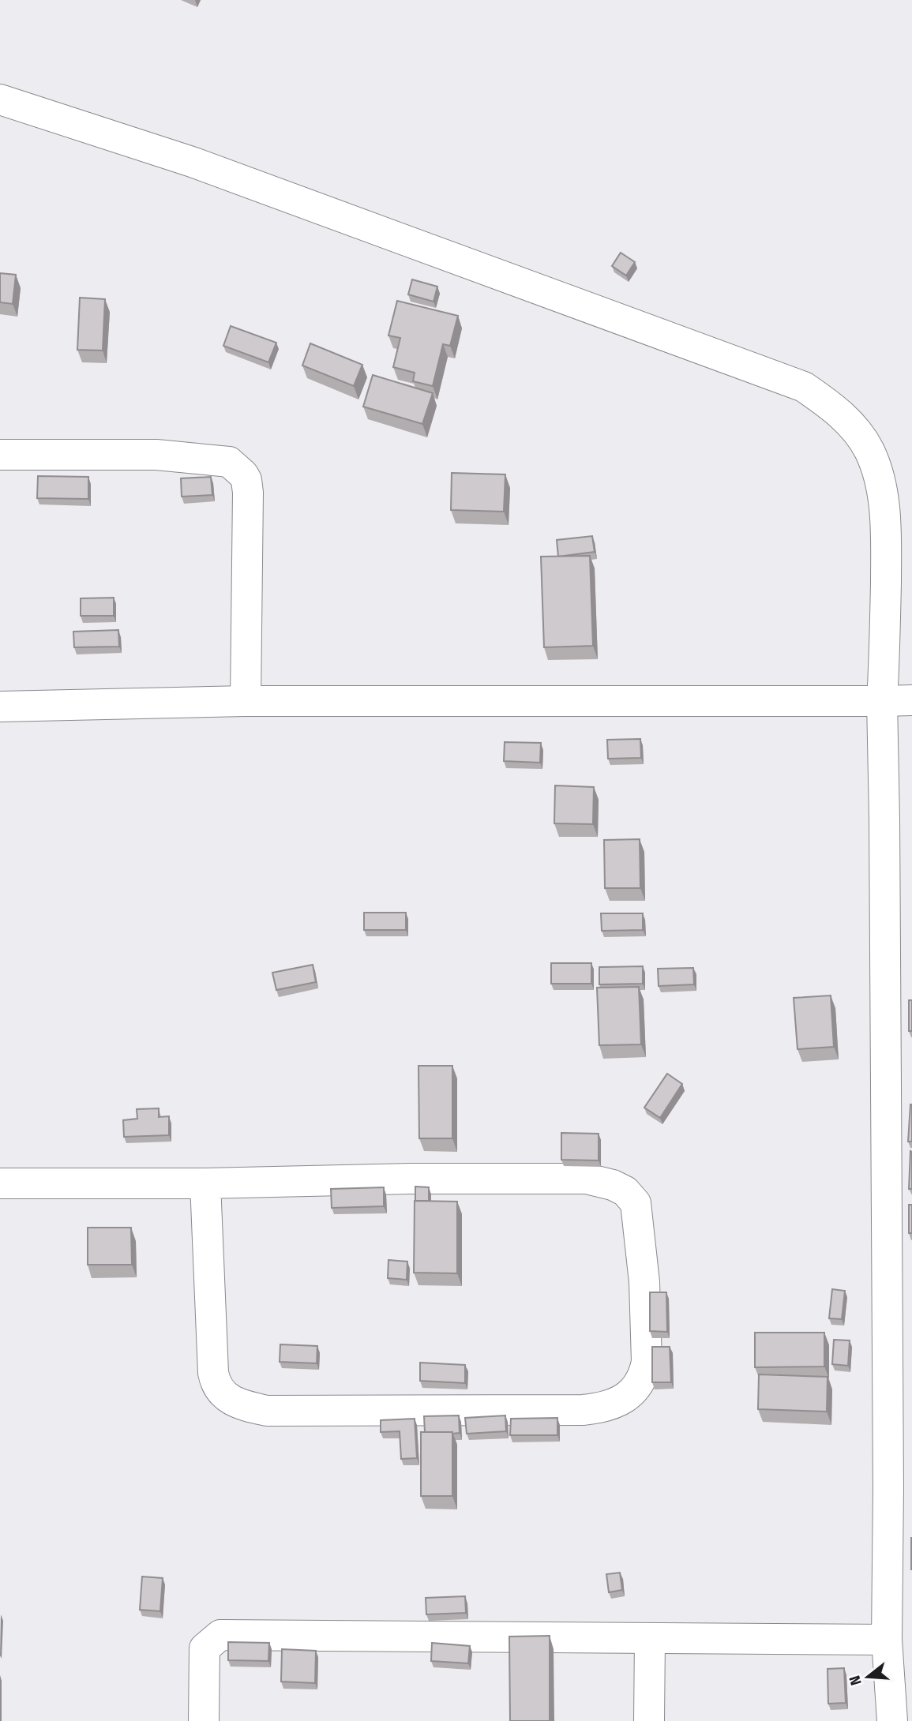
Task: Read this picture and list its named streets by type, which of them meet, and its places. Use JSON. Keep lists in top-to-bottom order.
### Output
{
  "north": "left"
}
